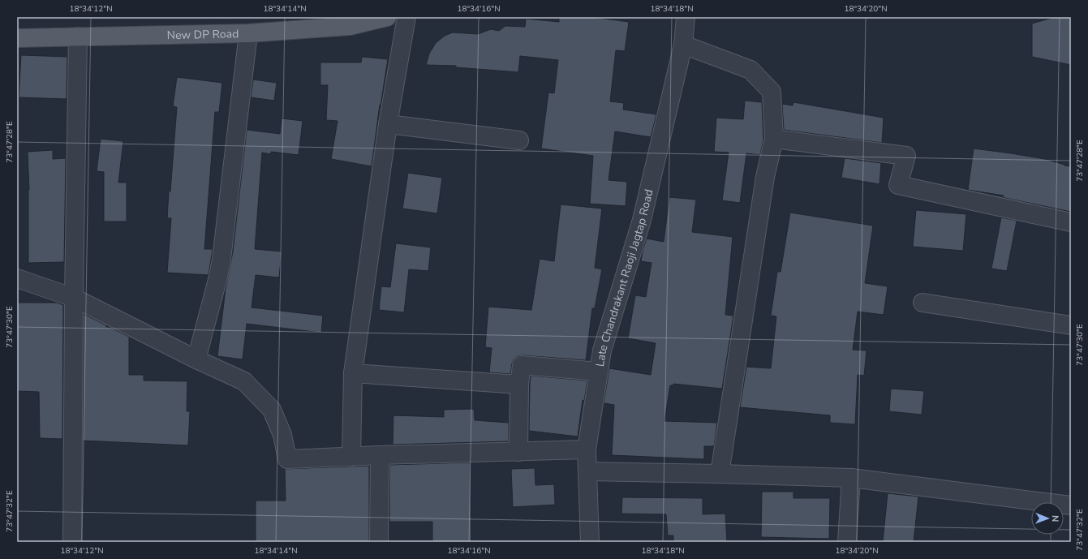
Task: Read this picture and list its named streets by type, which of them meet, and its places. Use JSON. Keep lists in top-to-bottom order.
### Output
{
  "streets": {
    "main road": ["New DP Road"],
    "street": ["Late Chandrakant Raoji Jagtap Road"]
  },
  "north": "right",
  "coordinates": [
    "18°34'12\"N",
    "18°34'14\"N",
    "18°34'16\"N",
    "18°34'18\"N",
    "18°34'20\"N",
    "73°47'28\"E",
    "73°47'30\"E",
    "73°47'32\"E"
  ]
}
